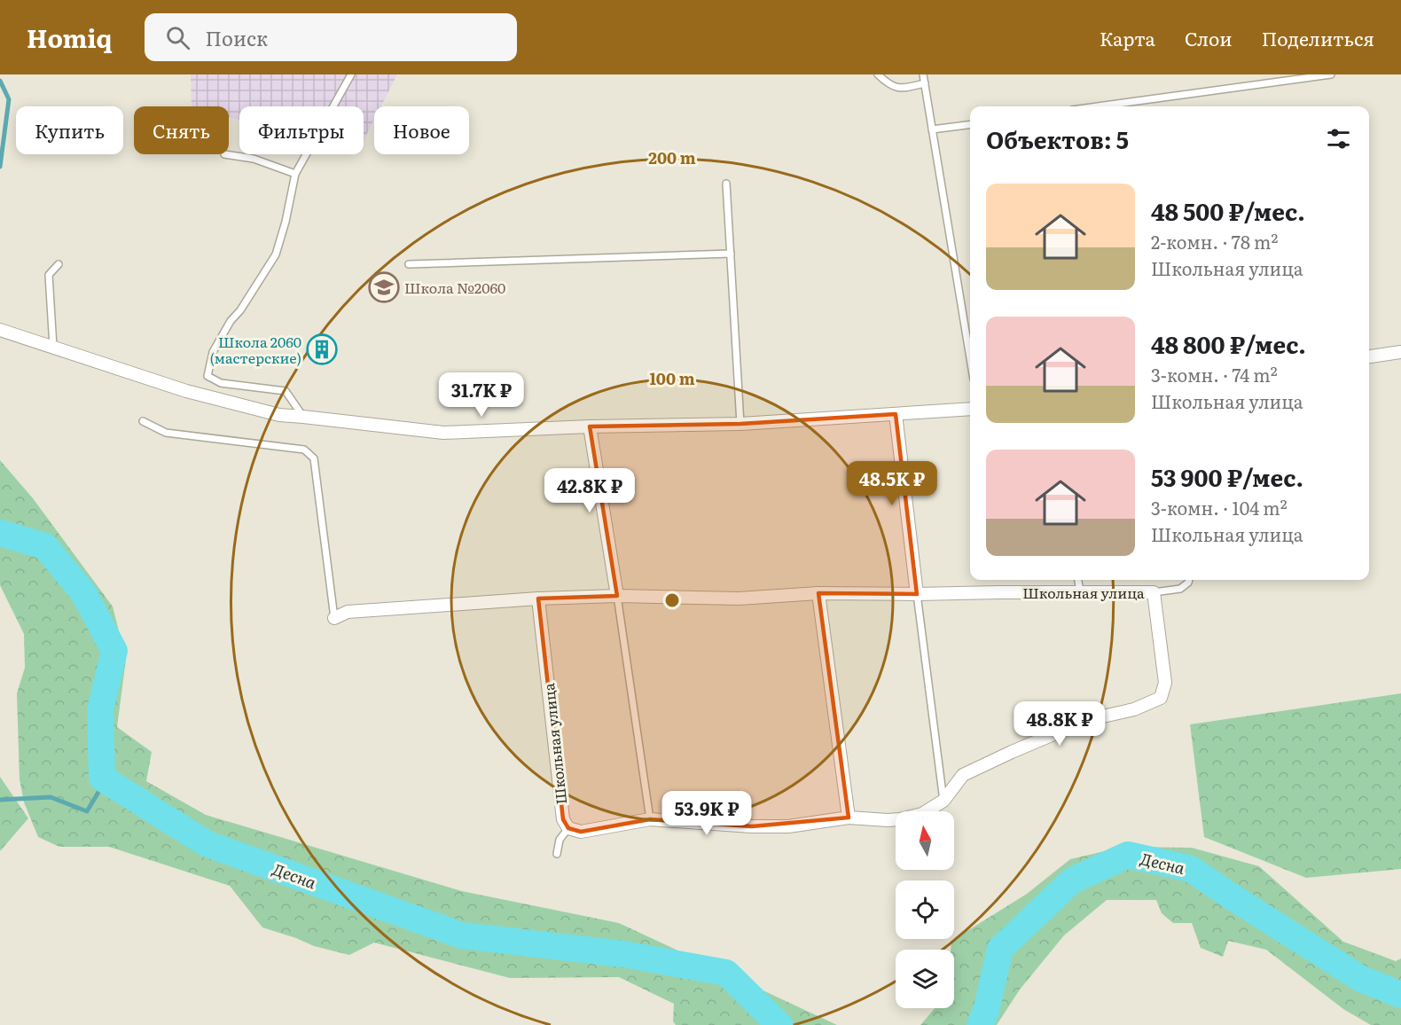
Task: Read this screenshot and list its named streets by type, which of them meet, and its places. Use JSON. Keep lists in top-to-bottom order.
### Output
{
  "streets": {
    "street": ["Школьная улица"]
  },
  "water": ["Десна"],
  "places": {
    "school or university": ["Школа №2060"],
    "building": ["Школа 2060 (мастерские)"]
  },
  "north": "top",
  "page": {
    "header": "Homiq",
    "search": "Поиск",
    "nav": ["Карта", "Слои", "Поделиться"],
    "chip": [
      "Купить",
      "Снять",
      "Фильтры",
      "Новое"
    ],
    "heading": "Объектов: 5",
    "list": [
      {
        "name": "48 500 ₽/мес.",
        "note": "2-комн. · 78 m² · Школьная улица"
      },
      {
        "name": "48 800 ₽/мес.",
        "note": "3-комн. · 74 m² · Школьная улица"
      },
      {
        "name": "53 900 ₽/мес.",
        "note": "3-комн. · 104 m² · Школьная улица"
      }
    ],
    "price": [
      "31.7K ₽",
      "48.5K ₽",
      "42.8K ₽",
      "48.8K ₽",
      "53.9K ₽"
    ]
  },
  "rings": ["200 m", "100 m"]
}
